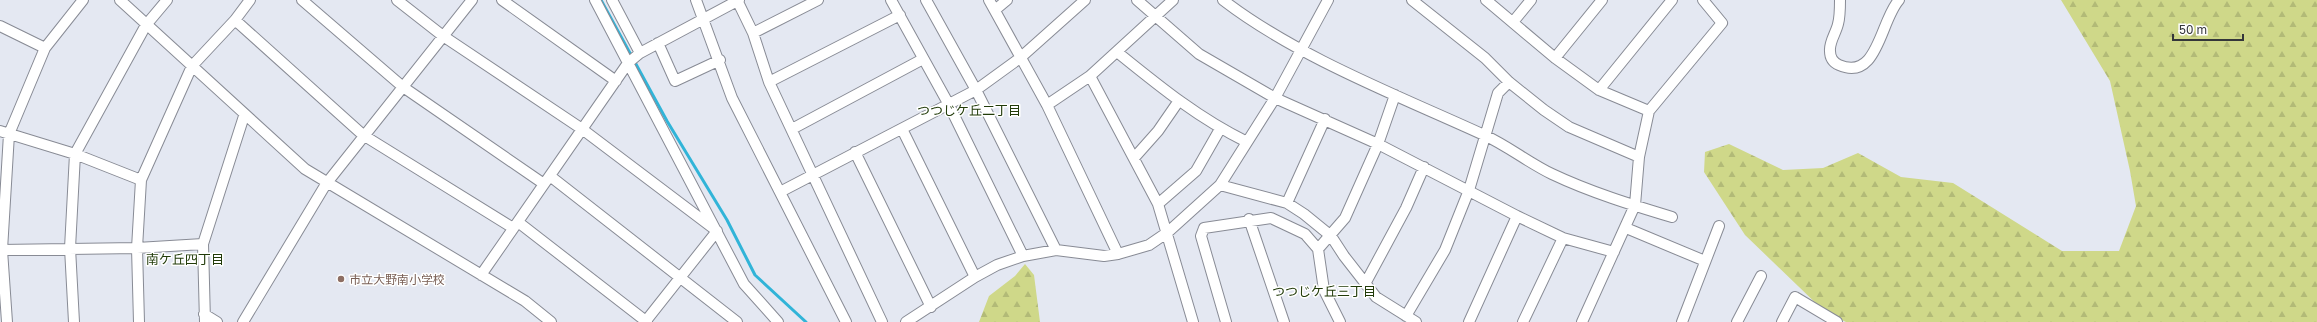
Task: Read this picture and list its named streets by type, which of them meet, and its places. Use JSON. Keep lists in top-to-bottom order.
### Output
{
  "districts": ["つつじケ丘二丁目", "南ケ丘四丁目", "つつじケ丘三丁目"],
  "places": ["市立大野南小学校"],
  "scale_bar": "50 m"
}
